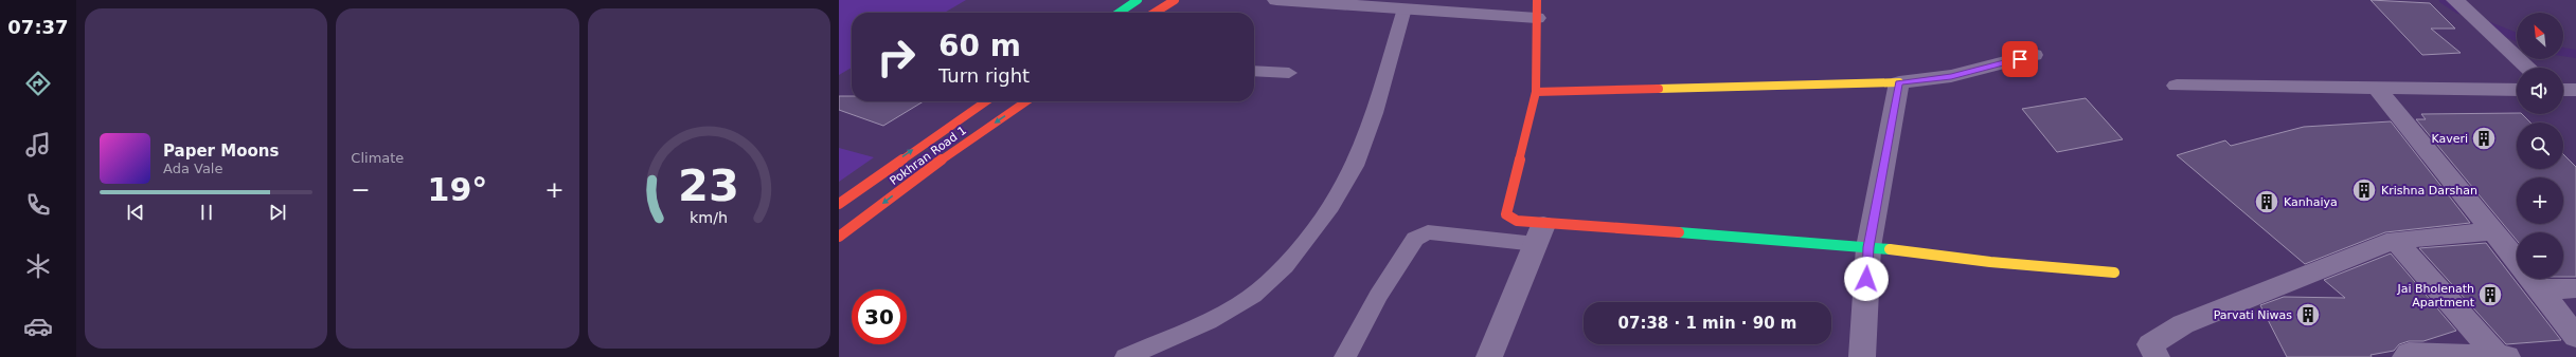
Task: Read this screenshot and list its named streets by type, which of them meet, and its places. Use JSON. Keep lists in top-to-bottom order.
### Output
{
  "streets": {
    "street": ["Pokhran Road 1"]
  },
  "places": {
    "building": [
      "Kaveri",
      "Krishna Darshan",
      "Kanhaiya",
      "Jai Bholenath Apartment",
      "Parvati Niwas"
    ]
  },
  "north": "top left",
  "page": {
    "tabs": "07:37",
    "tile": "Climate",
    "map_buttons": ["+", "−"],
    "turn": ["60 m", "Turn right"],
    "song": ["Paper Moons", "Ada Vale"],
    "heat": ["−", "19°", "+"],
    "limit": "30",
    "trip": "07:38 · 1 min · 90 m",
    "gauge": ["23", "km/h"]
  }
}
